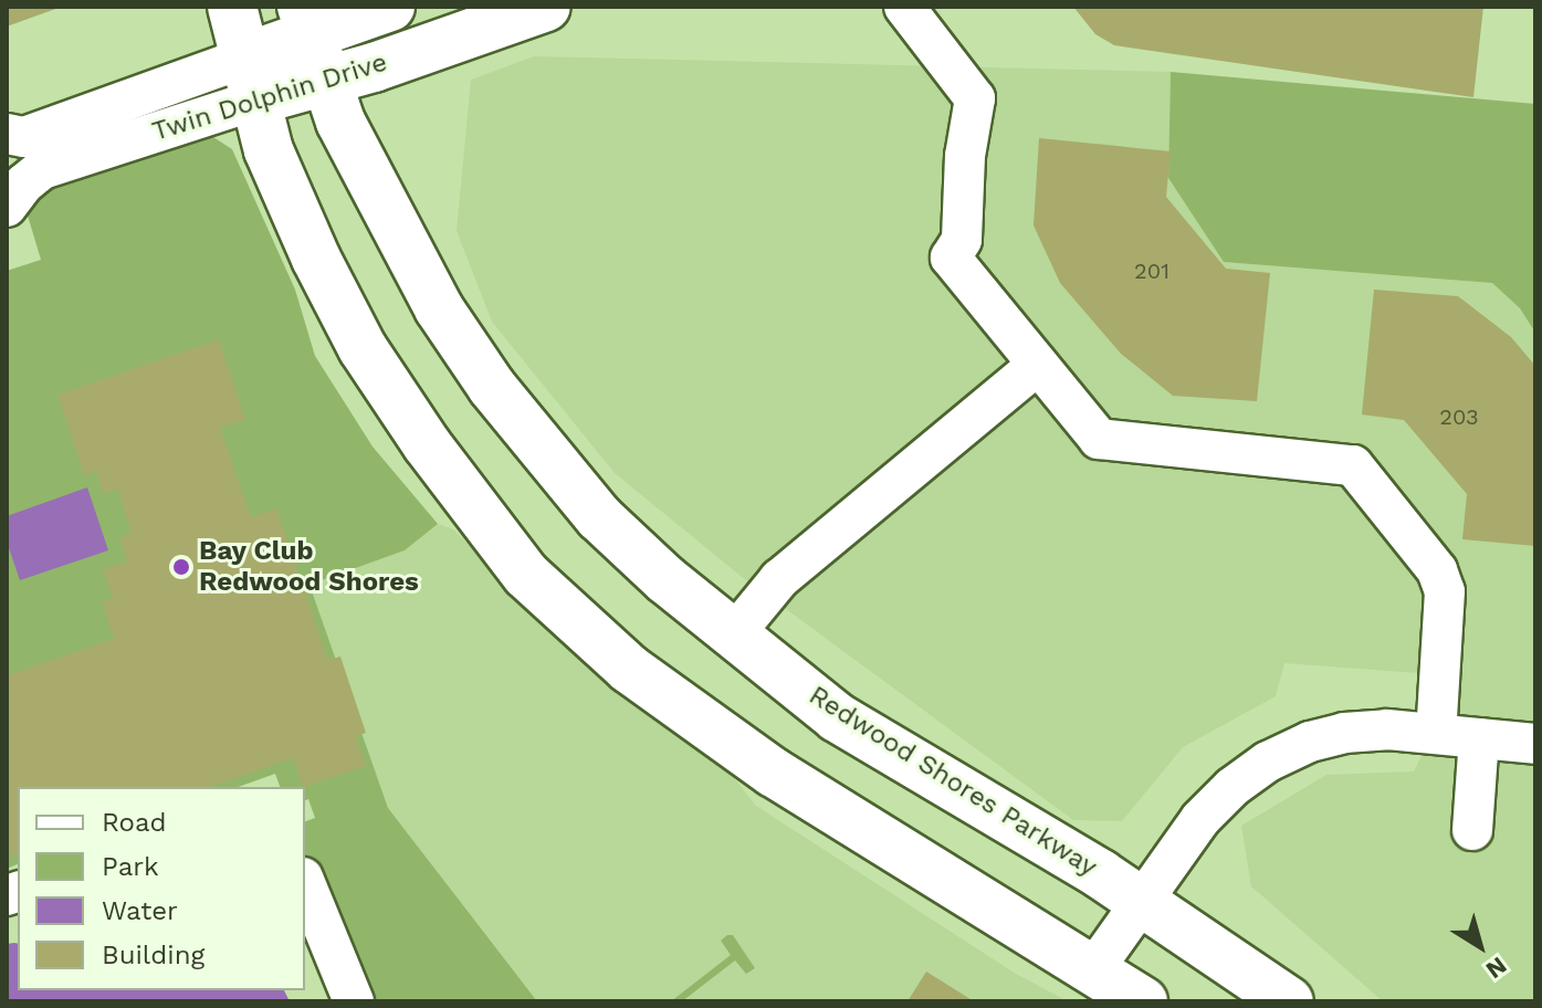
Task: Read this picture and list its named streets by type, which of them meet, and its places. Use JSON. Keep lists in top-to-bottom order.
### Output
{
  "streets": {
    "main road": ["Twin Dolphin Drive", "Redwood Shores Parkway"]
  },
  "crossings": [
    ["Twin Dolphin Drive", "Redwood Shores Parkway"]
  ],
  "places": ["Bay Club Redwood Shores"],
  "house_numbers": ["201", "203"],
  "legend": [
    "Road",
    "Park",
    "Water",
    "Building"
  ],
  "north": "bottom right"
}
